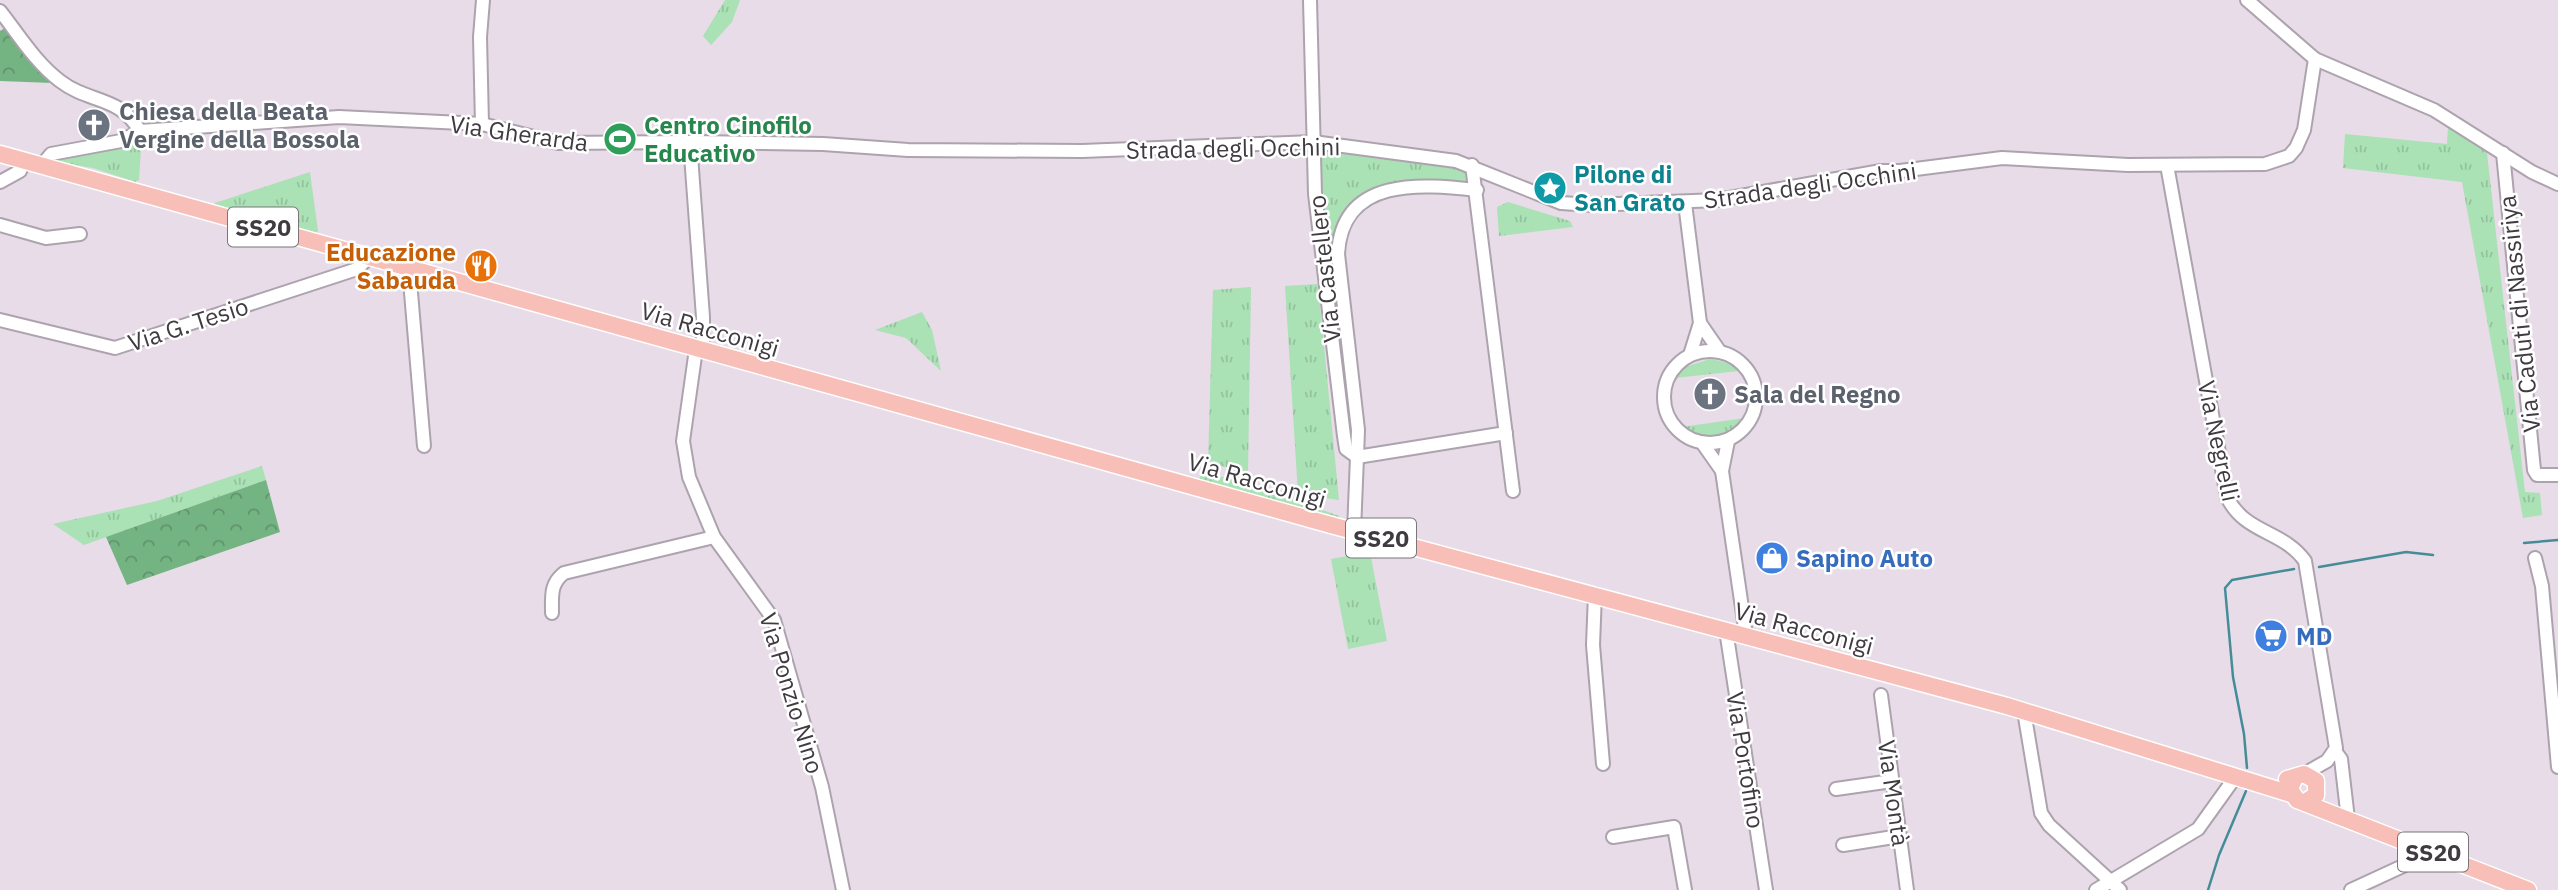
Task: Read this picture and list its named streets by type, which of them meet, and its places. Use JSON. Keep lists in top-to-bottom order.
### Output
{
  "streets": {
    "main road": ["SS20", "Via Racconigi"],
    "street": [
      "Via Gherarda",
      "Strada degli Occhini",
      "Via Castellero",
      "Via Caduti di Nassiriya",
      "Via G. Tesio",
      "Via Negrelli",
      "Via Ponzio Nino",
      "Via Portofino",
      "Via Montà"
    ]
  },
  "crossings": [
    ["Via Gherarda", "Strada degli Occhini"],
    ["Via Gherarda", "Via Racconigi"],
    ["Strada degli Occhini", "Via Castellero"],
    ["Strada degli Occhini", "Via Negrelli"],
    ["SS20", "Via Racconigi"],
    ["SS20", "Via Negrelli"],
    ["Via Castellero", "Via Racconigi"],
    ["Via G. Tesio", "Via Racconigi"],
    ["Via Racconigi", "Via Negrelli"],
    ["Via Racconigi", "Via Ponzio Nino"],
    ["Via Racconigi", "Via Portofino"]
  ],
  "places": {
    "church": ["Chiesa della Beata Vergine della Bossola", "Sala del Regno"],
    "sports": ["Centro Cinofilo Educativo"],
    "place": ["Pilone di San Grato"],
    "restaurant": ["Educazione Sabauda"],
    "shop": ["Sapino Auto"],
    "supermarket": ["MD"]
  }
}
